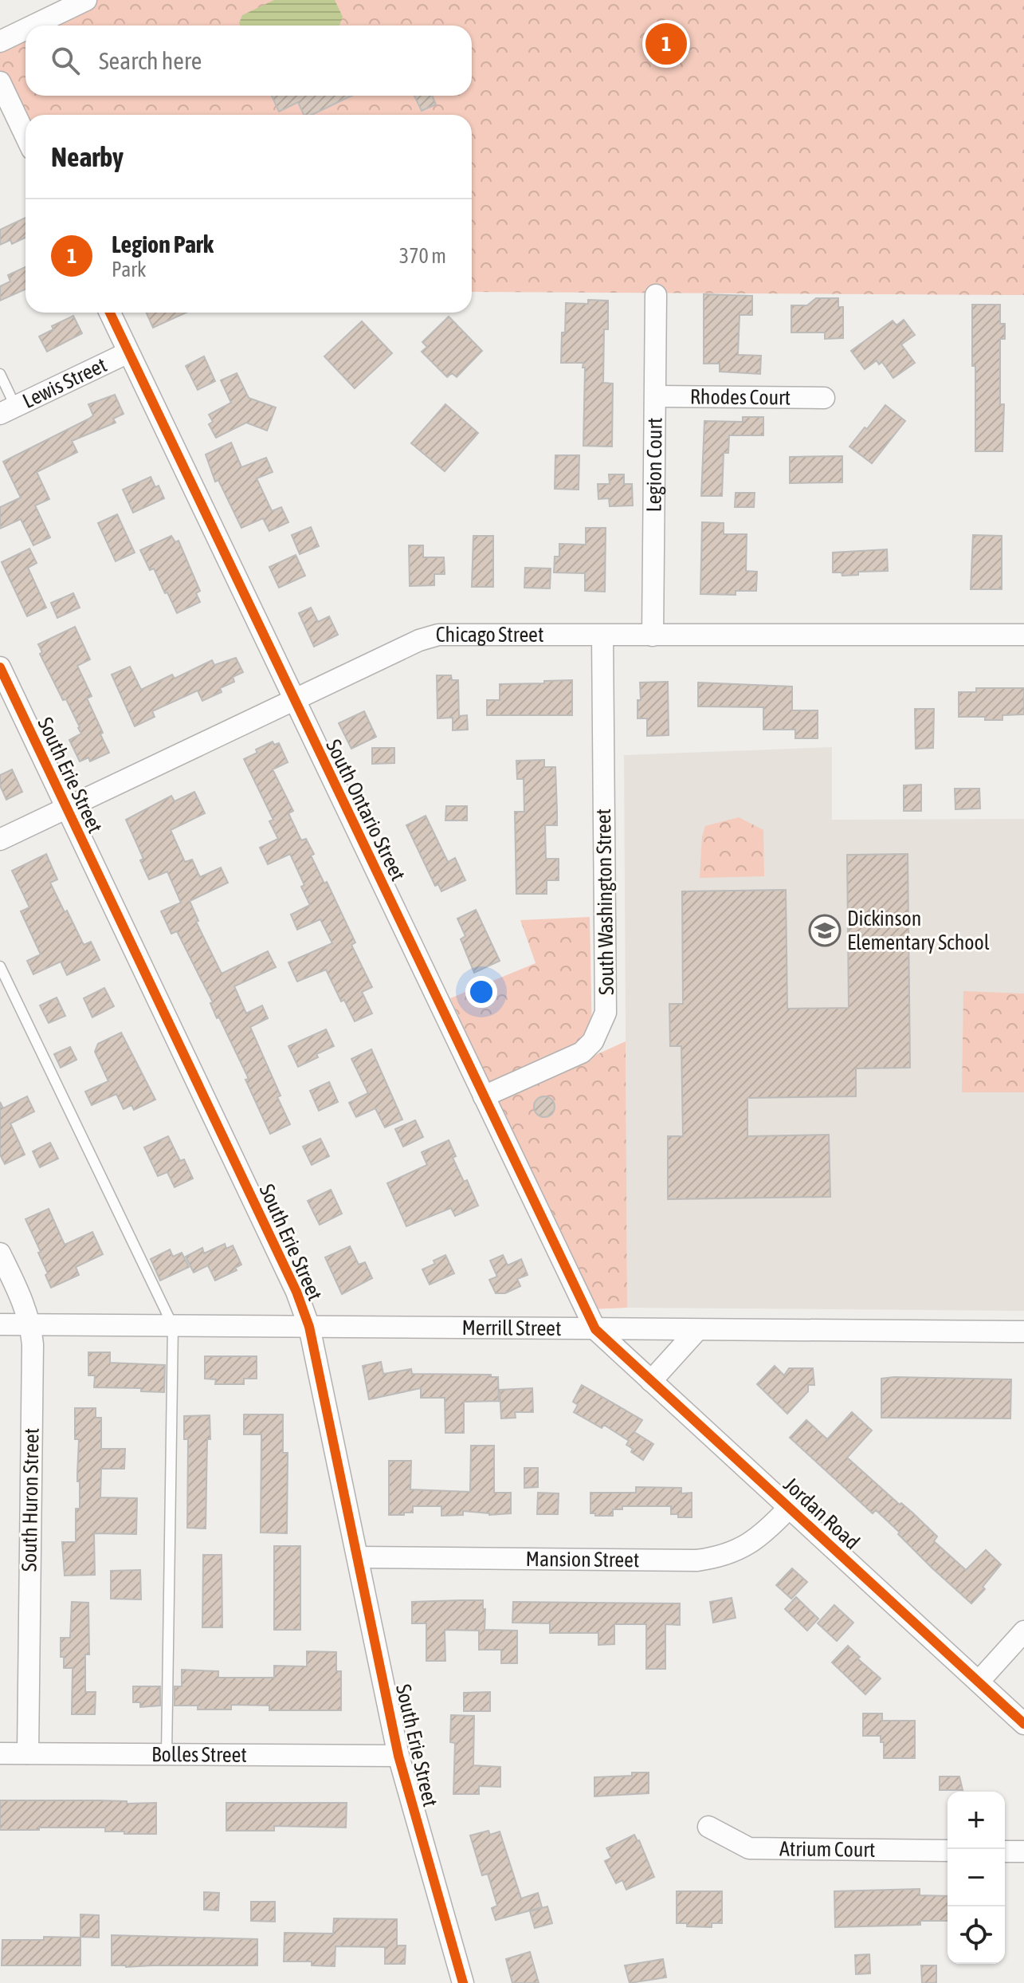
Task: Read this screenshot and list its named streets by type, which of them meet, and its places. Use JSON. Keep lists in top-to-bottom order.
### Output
{
  "streets": {
    "street": [
      "Lewis Street",
      "Rhodes Court",
      "Legion Court",
      "Chicago Street",
      "South Erie Street",
      "South Ontario Street",
      "South Washington Street",
      "Merrill Street",
      "South Huron Street",
      "Jordan Road",
      "Mansion Street",
      "Bolles Street",
      "Atrium Court"
    ]
  },
  "crossings": [
    ["Lewis Street", "South Ontario Street"],
    ["Rhodes Court", "Legion Court"],
    ["Legion Court", "Chicago Street"],
    ["Chicago Street", "South Erie Street"],
    ["Chicago Street", "South Ontario Street"],
    ["Chicago Street", "South Washington Street"],
    ["South Erie Street", "Merrill Street"],
    ["South Erie Street", "Mansion Street"],
    ["South Erie Street", "Bolles Street"],
    ["South Ontario Street", "South Washington Street"],
    ["South Ontario Street", "Merrill Street"],
    ["South Ontario Street", "Jordan Road"],
    ["Merrill Street", "South Huron Street"],
    ["Merrill Street", "Jordan Road"],
    ["South Huron Street", "Bolles Street"],
    ["Jordan Road", "Mansion Street"]
  ],
  "places": {
    "school or university": ["Dickinson Elementary School"]
  },
  "page": {
    "pins": "1",
    "search": "Search here",
    "heading": "Nearby",
    "list": [
      {
        "mark": "1",
        "name": "Legion Park",
        "note": "Park",
        "value": "370 m"
      }
    ],
    "map_buttons": ["+", "−"]
  }
}
